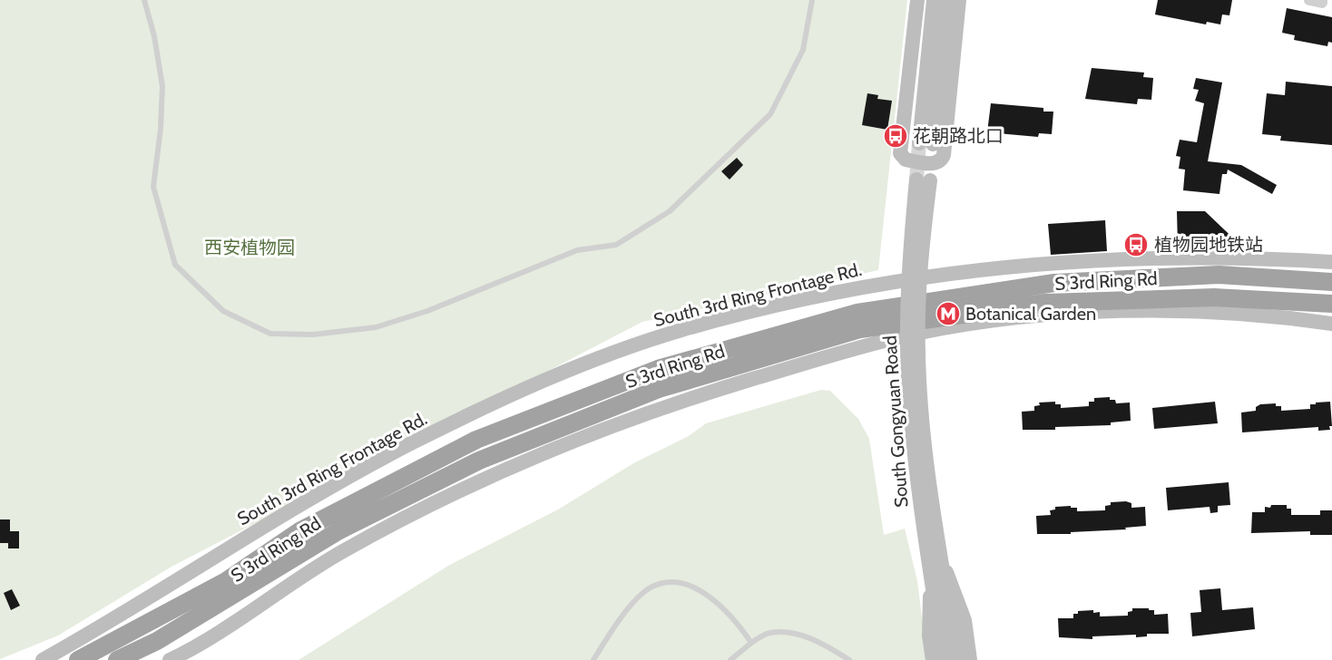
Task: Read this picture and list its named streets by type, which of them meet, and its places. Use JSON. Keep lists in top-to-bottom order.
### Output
{
  "streets": {
    "highway": ["S 3rd Ring Rd"],
    "main road": ["South 3rd Ring Frontage Rd.", "South Gongyuan Road"]
  },
  "parks": ["西安植物园"],
  "places": {
    "bus stop": ["花朝路北口", "植物园地铁站"],
    "metro station": ["Botanical Garden"]
  }
}
